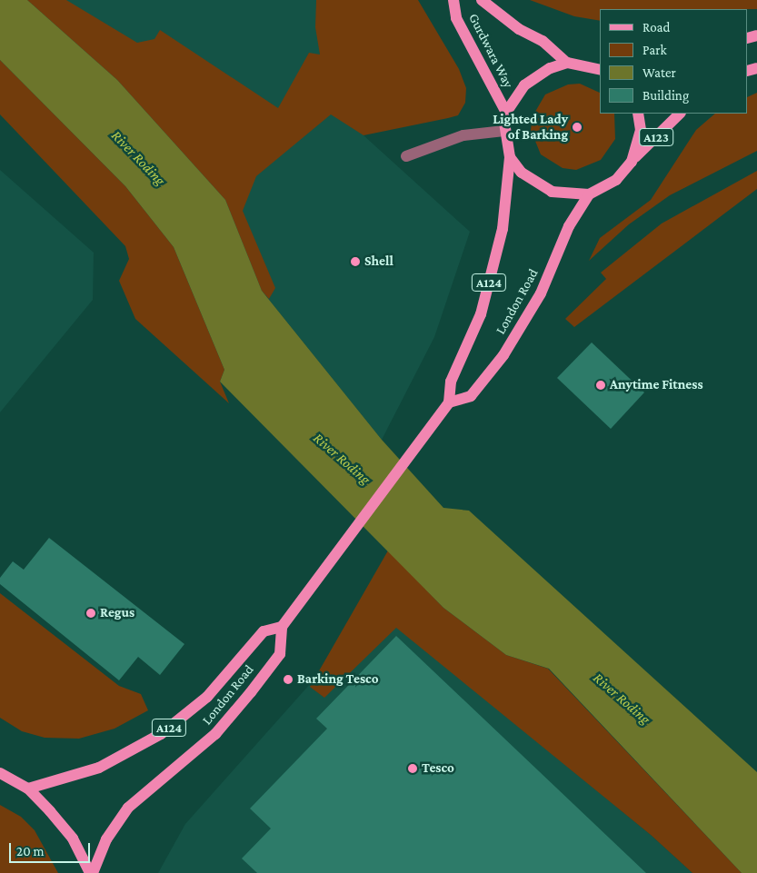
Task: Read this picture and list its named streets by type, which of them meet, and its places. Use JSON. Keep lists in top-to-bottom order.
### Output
{
  "streets": {
    "main road": [
      "Gurdwara Way",
      "A123",
      "A124",
      "London Road"
    ]
  },
  "crossings": [
    ["A124", "London Road"]
  ],
  "water": ["River Roding"],
  "places": [
    "Lighted Lady of Barking",
    "Shell",
    "Anytime Fitness",
    "Regus",
    "Barking Tesco",
    "Tesco"
  ],
  "legend": [
    "Road",
    "Park",
    "Water",
    "Building"
  ],
  "scale_bar": "20 m"
}
